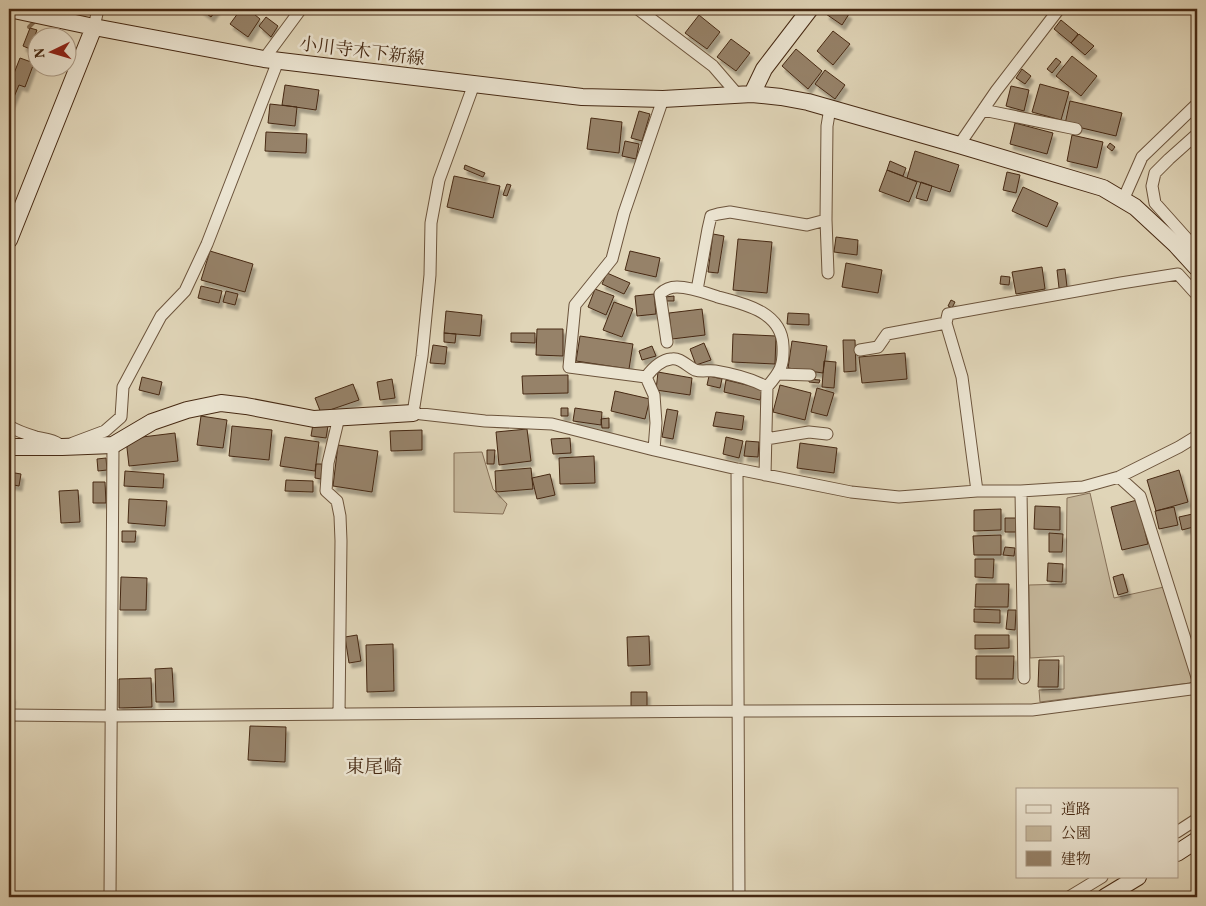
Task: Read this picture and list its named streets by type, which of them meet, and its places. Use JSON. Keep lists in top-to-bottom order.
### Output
{
  "streets": {
    "street": ["小川寺木下新線"]
  },
  "districts": ["東尾崎"],
  "legend": ["道路", "公園", "建物"],
  "north": "left"
}
